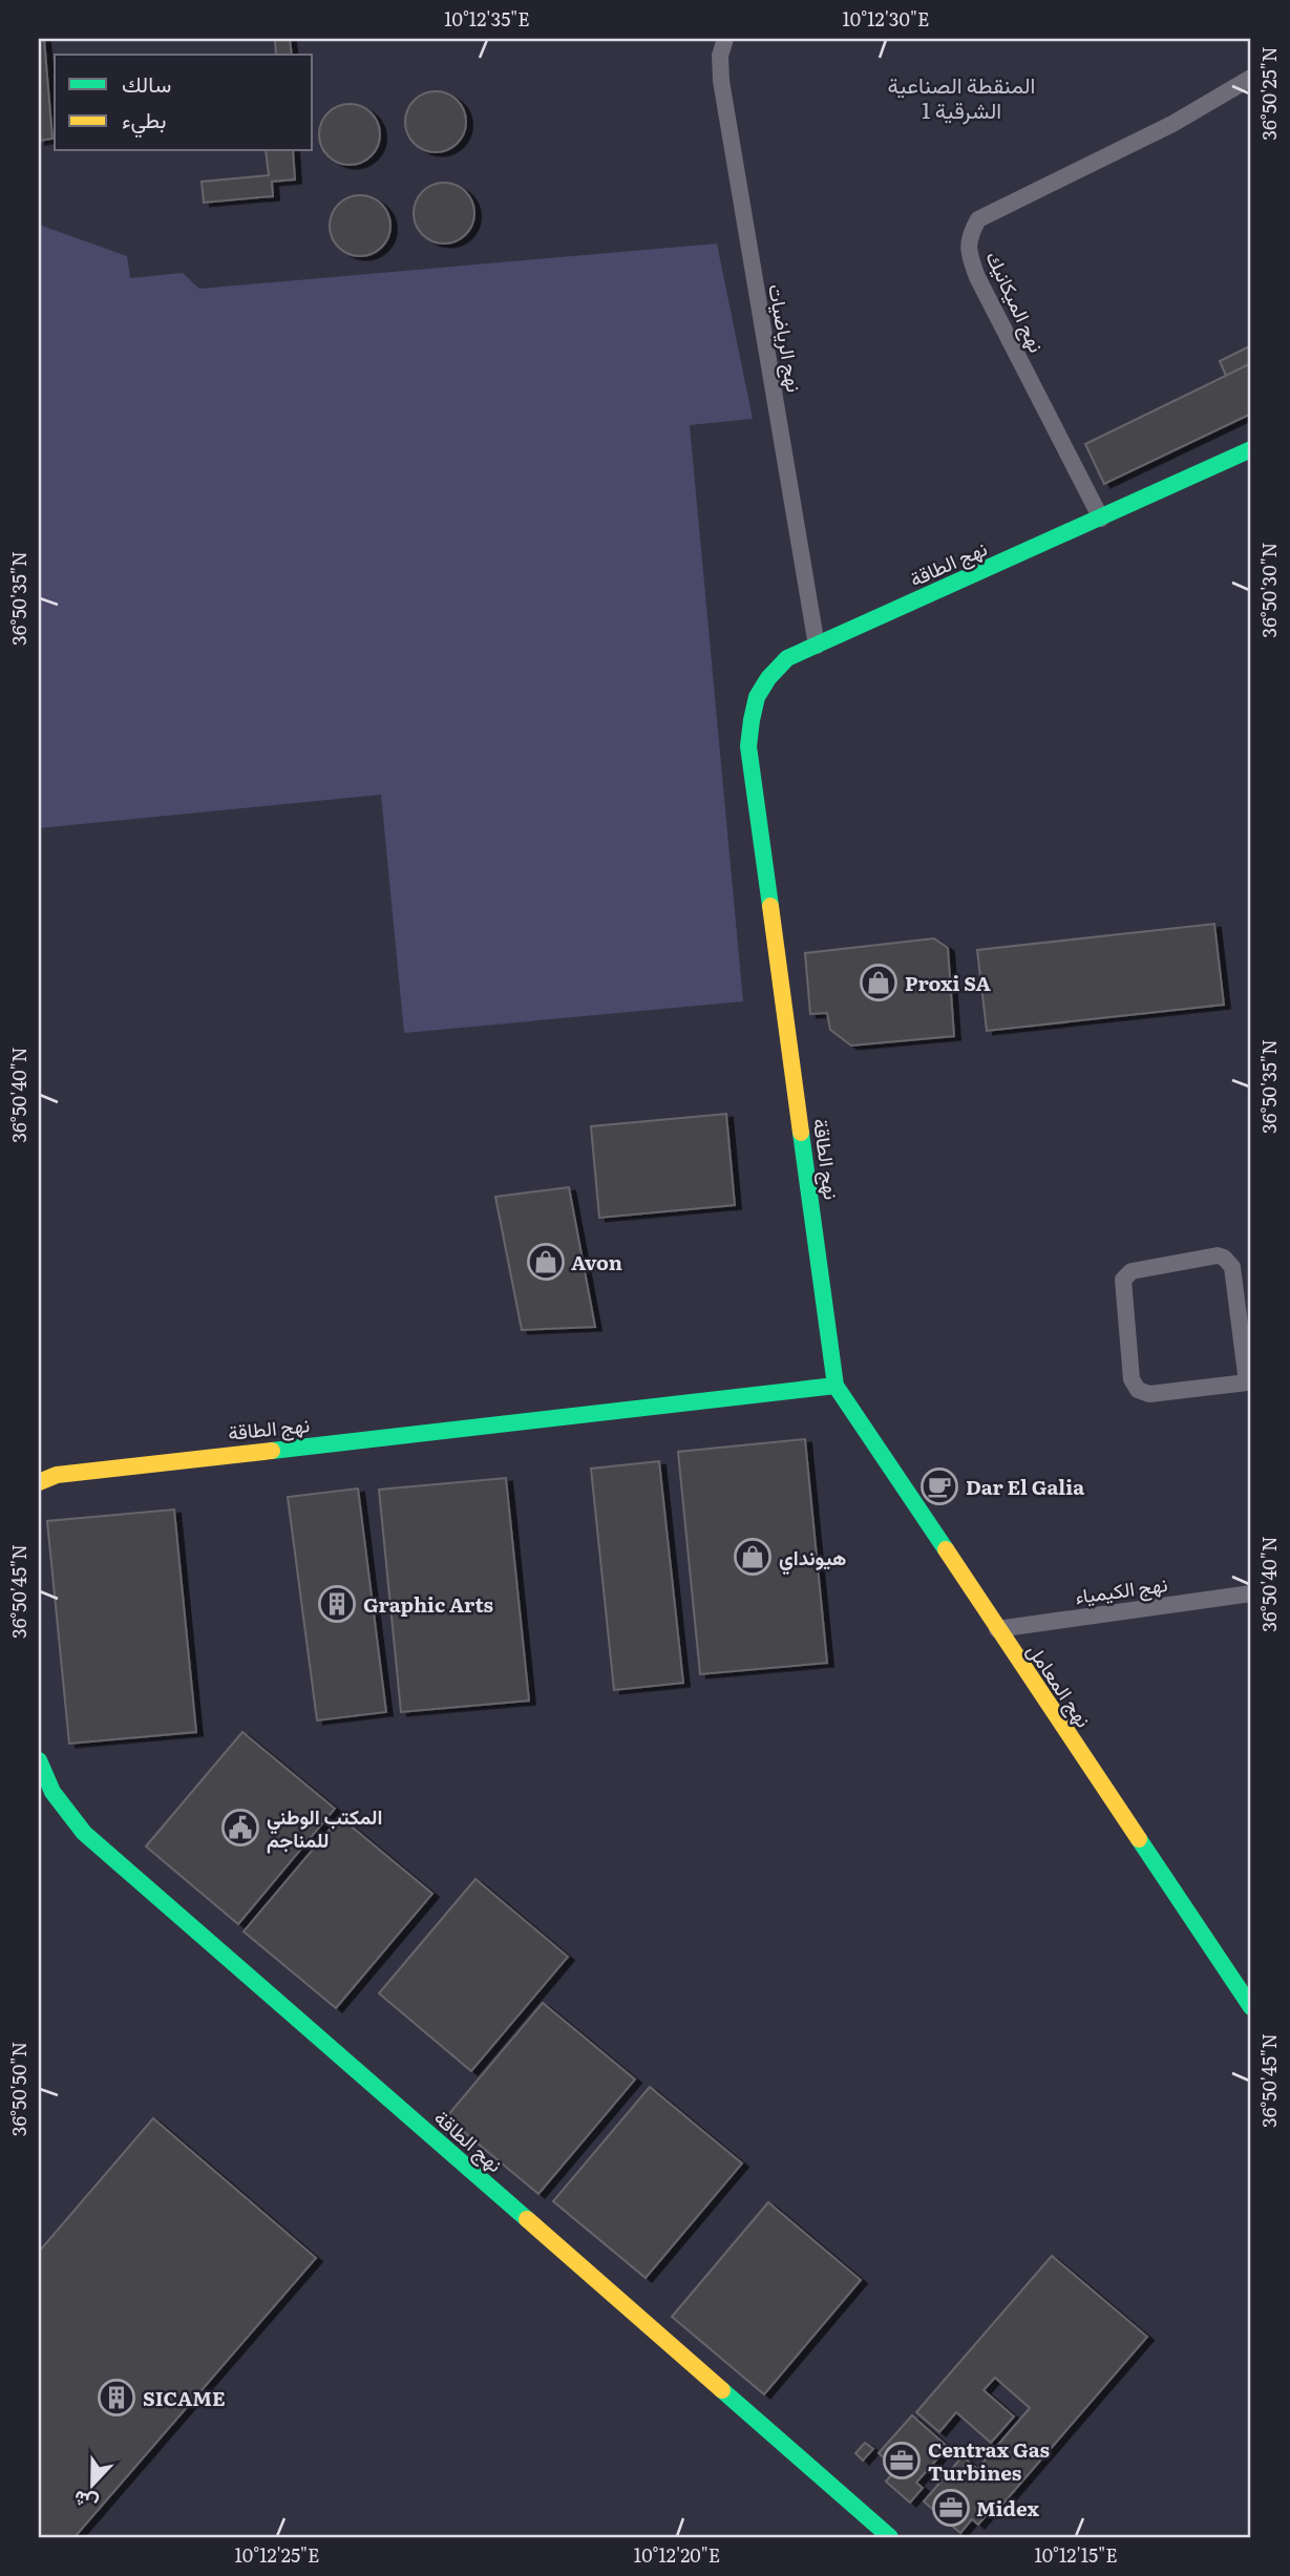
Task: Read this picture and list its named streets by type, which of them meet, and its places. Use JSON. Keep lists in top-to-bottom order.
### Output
{
  "streets": {
    "street": [
      "نهج الميكانيك",
      "نهج الرياضيات",
      "نهج الطاقة",
      "نهج الكيمياء",
      "نهج المعامل"
    ]
  },
  "crossings": [
    ["نهج الميكانيك", "نهج الطاقة"],
    ["نهج الرياضيات", "نهج الطاقة"],
    ["نهج الطاقة", "نهج المعامل"],
    ["نهج الكيمياء", "نهج المعامل"]
  ],
  "districts": ["المنقطة الصناعية الشرقية 1"],
  "places": {
    "shop": ["Proxi SA", "Avon", "هيونداي"],
    "cafe": ["Dar El Galia"],
    "building": ["Graphic Arts", "SICAME"],
    "public building": ["المكتب الوطني للمناجم"],
    "office": ["Centrax Gas Turbines", "Midex"]
  },
  "legend": ["سالك", "بطيء"],
  "north": "bottom",
  "coordinates": [
    "10°12'35\"E",
    "10°12'30\"E",
    "36°50'25\"N",
    "36°50'30\"N",
    "36°50'35\"N",
    "36°50'40\"N",
    "36°50'45\"N",
    "36°50'50\"N",
    "10°12'25\"E",
    "10°12'20\"E",
    "10°12'15\"E"
  ]
}
